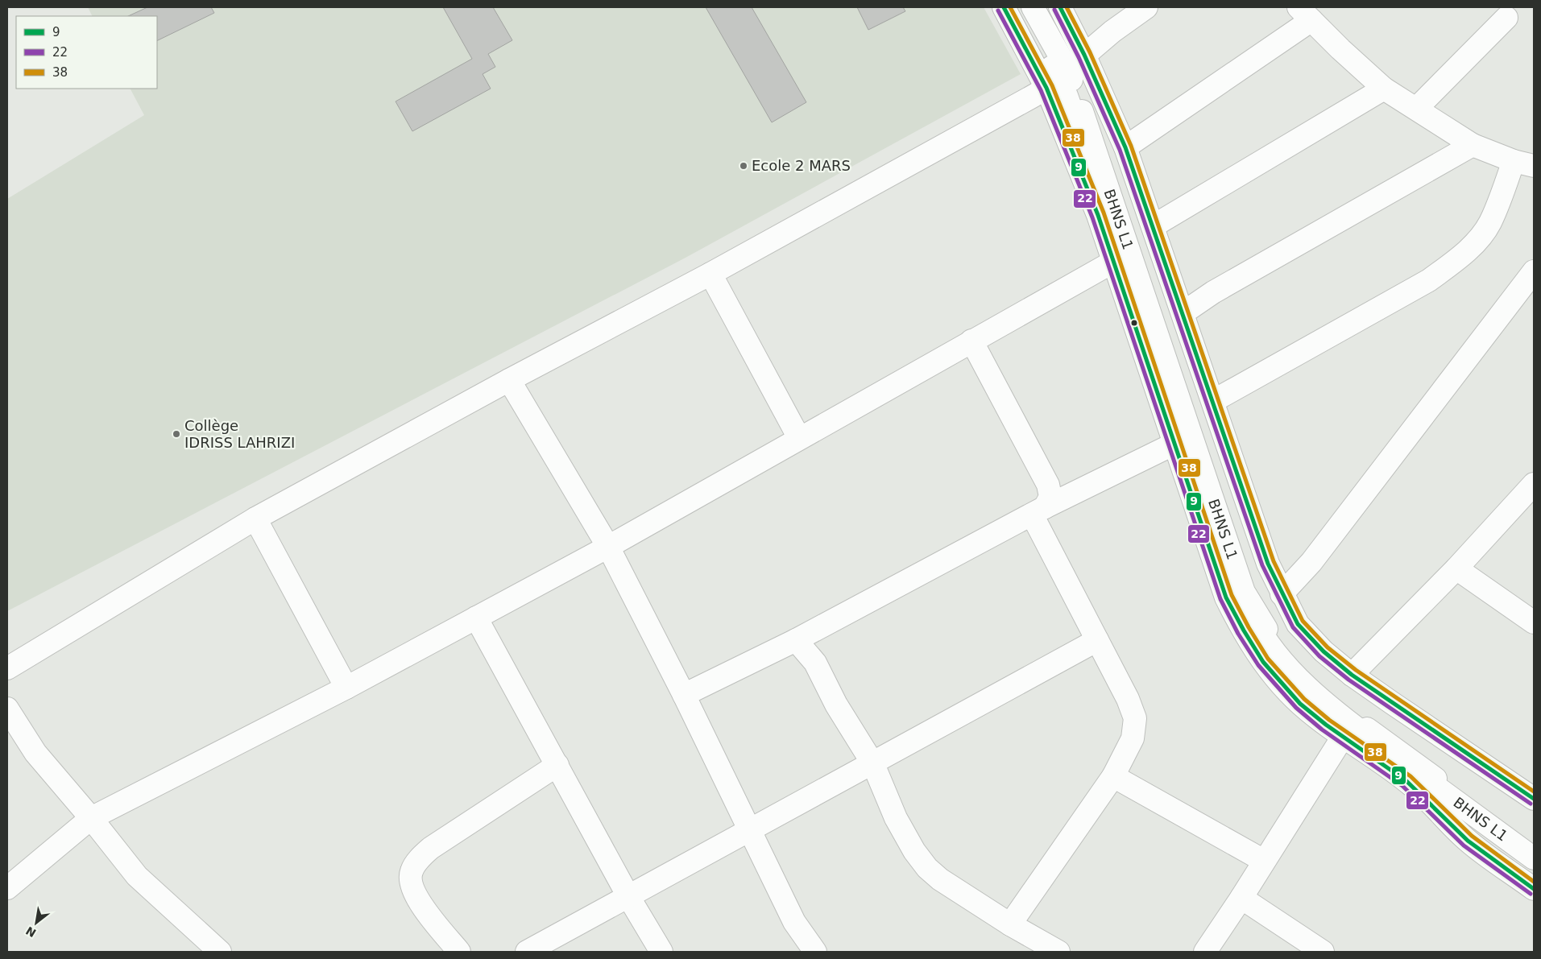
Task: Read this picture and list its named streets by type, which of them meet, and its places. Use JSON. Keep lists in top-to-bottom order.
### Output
{
  "streets": {
    "street": ["BHNS L1"]
  },
  "places": ["Ecole 2 MARS", "Collège IDRISS LAHRIZI"],
  "lines": ["transit line 9", "transit line 38", "transit line 22"],
  "legend": ["9", "22", "38"],
  "north": "bottom left"
}
